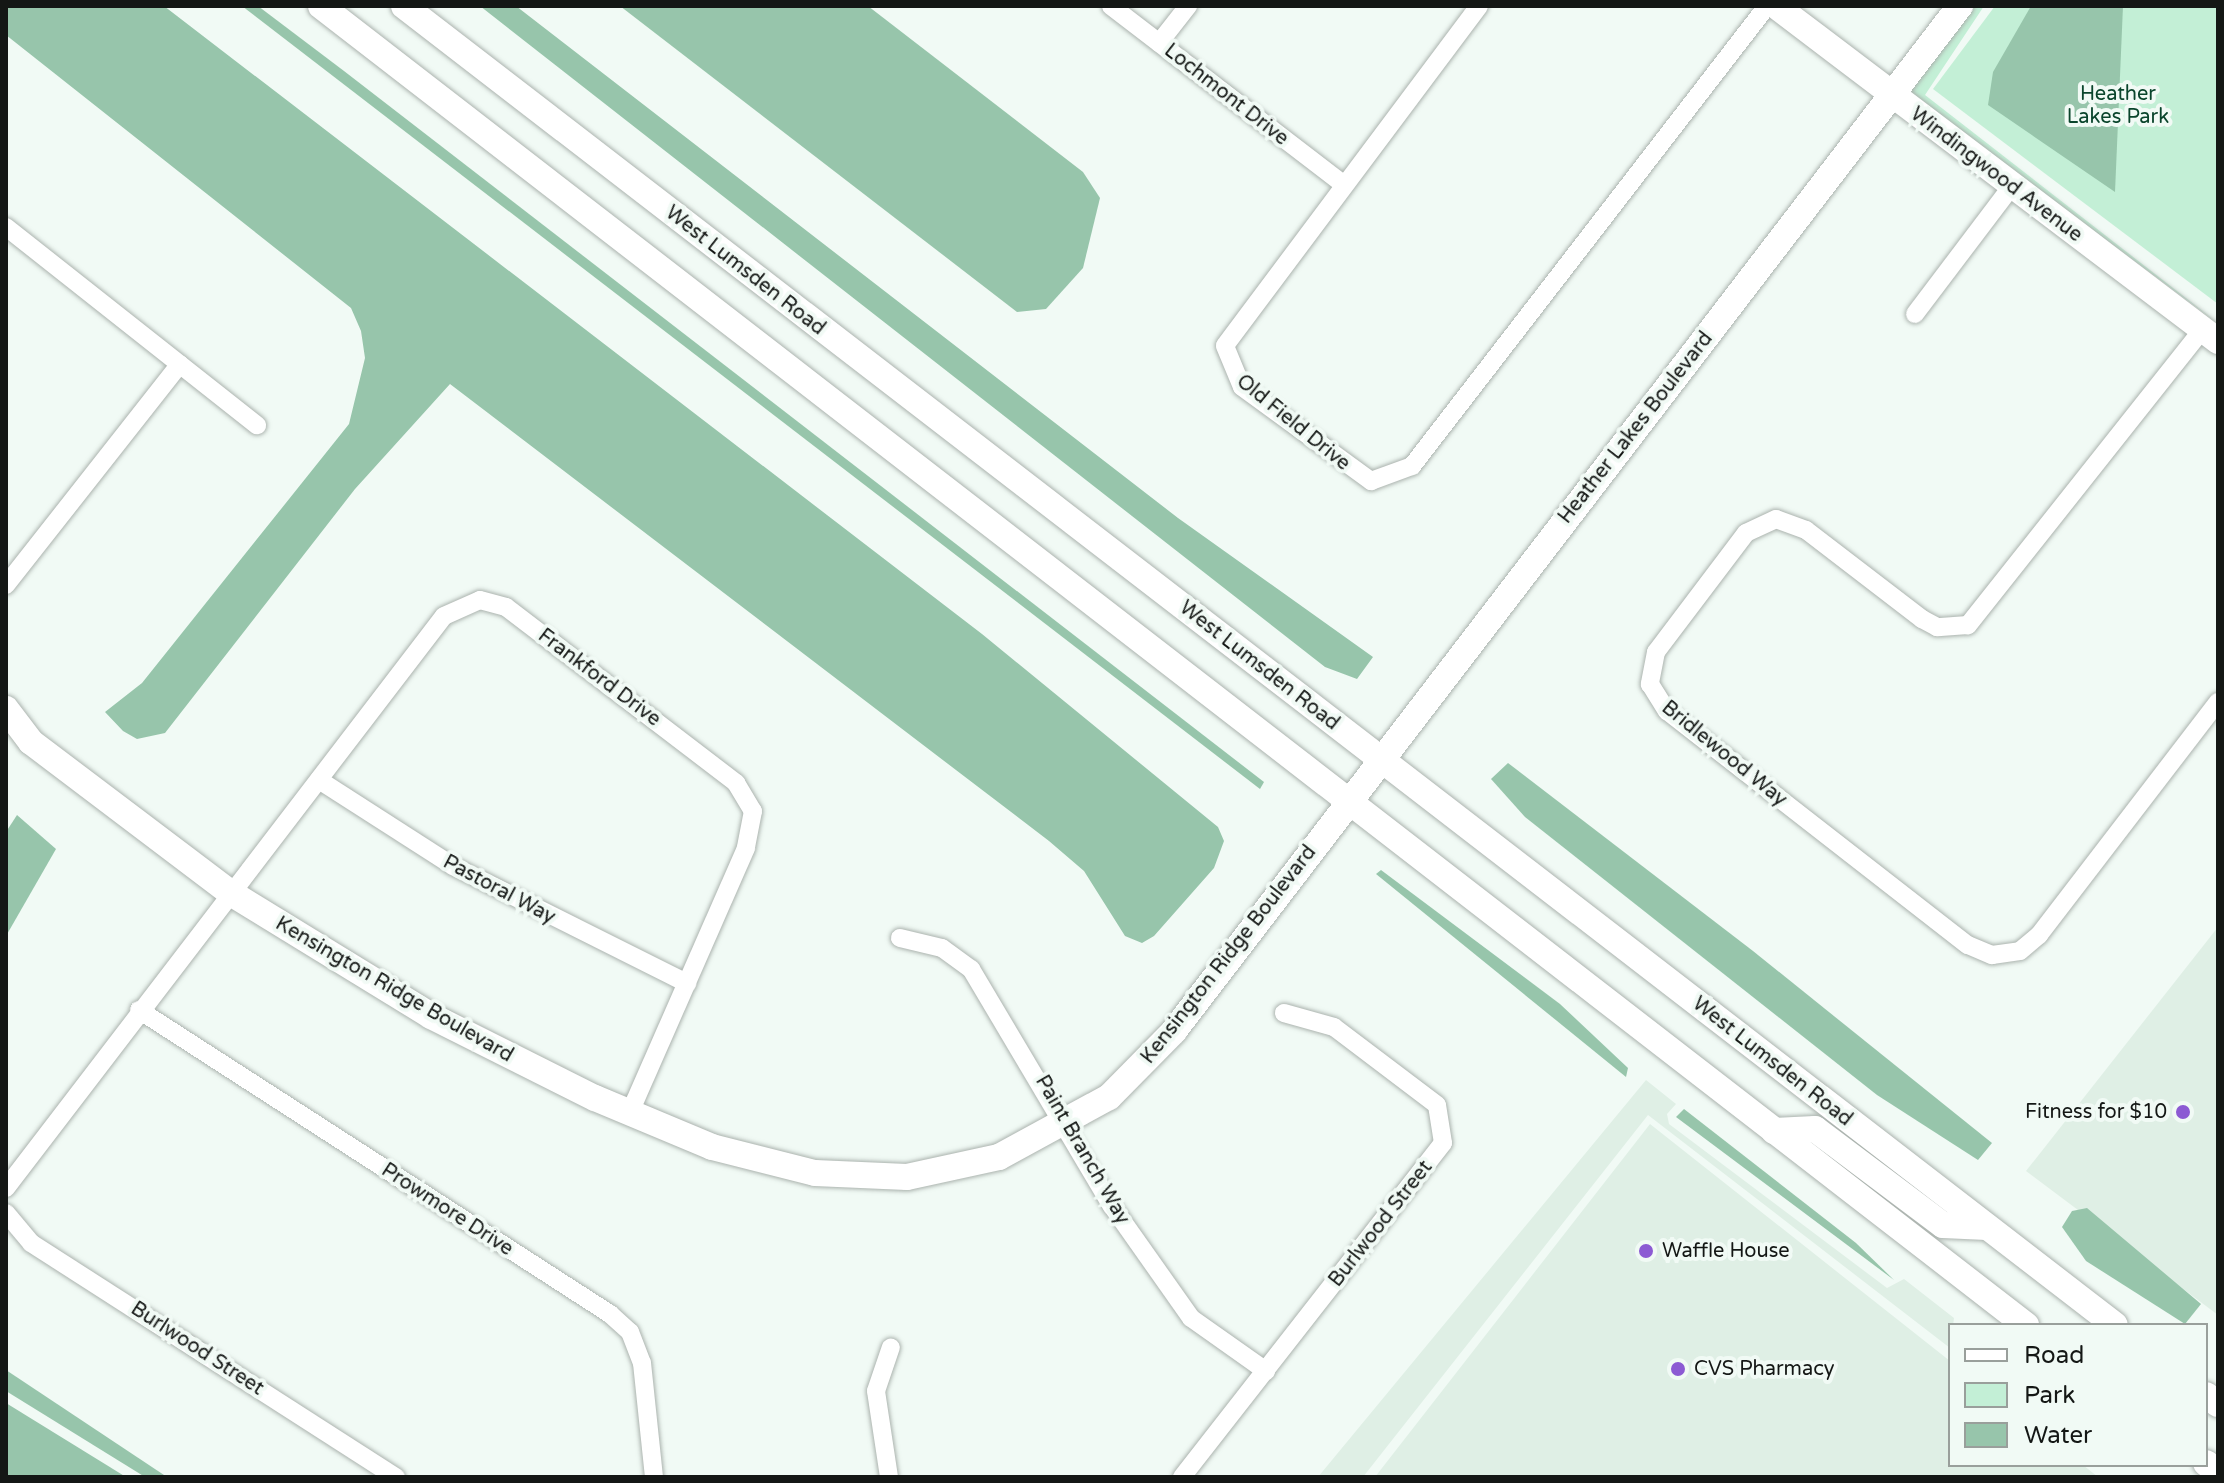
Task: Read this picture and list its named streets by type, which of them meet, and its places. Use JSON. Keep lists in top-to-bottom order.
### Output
{
  "streets": {
    "main road": [
      "Windingwood Avenue",
      "West Lumsden Road",
      "Heather Lakes Boulevard",
      "Kensington Ridge Boulevard"
    ],
    "street": [
      "Lochmont Drive",
      "Old Field Drive",
      "Frankford Drive",
      "Bridlewood Way",
      "Pastoral Way",
      "Paint Branch Way",
      "Prowmore Drive",
      "Burlwood Street"
    ]
  },
  "crossings": [
    ["Lochmont Drive", "Old Field Drive"],
    ["Windingwood Avenue", "Heather Lakes Boulevard"],
    ["Windingwood Avenue", "Bridlewood Way"],
    ["West Lumsden Road", "Heather Lakes Boulevard"],
    ["West Lumsden Road", "Kensington Ridge Boulevard"],
    ["Heather Lakes Boulevard", "Kensington Ridge Boulevard"],
    ["Frankford Drive", "Pastoral Way"],
    ["Frankford Drive", "Kensington Ridge Boulevard"],
    ["Kensington Ridge Boulevard", "Paint Branch Way"],
    ["Paint Branch Way", "Burlwood Street"]
  ],
  "parks": ["Heather Lakes Park"],
  "places": ["Fitness for $10", "Waffle House", "CVS Pharmacy"],
  "legend": ["Road", "Park", "Water"]
}
